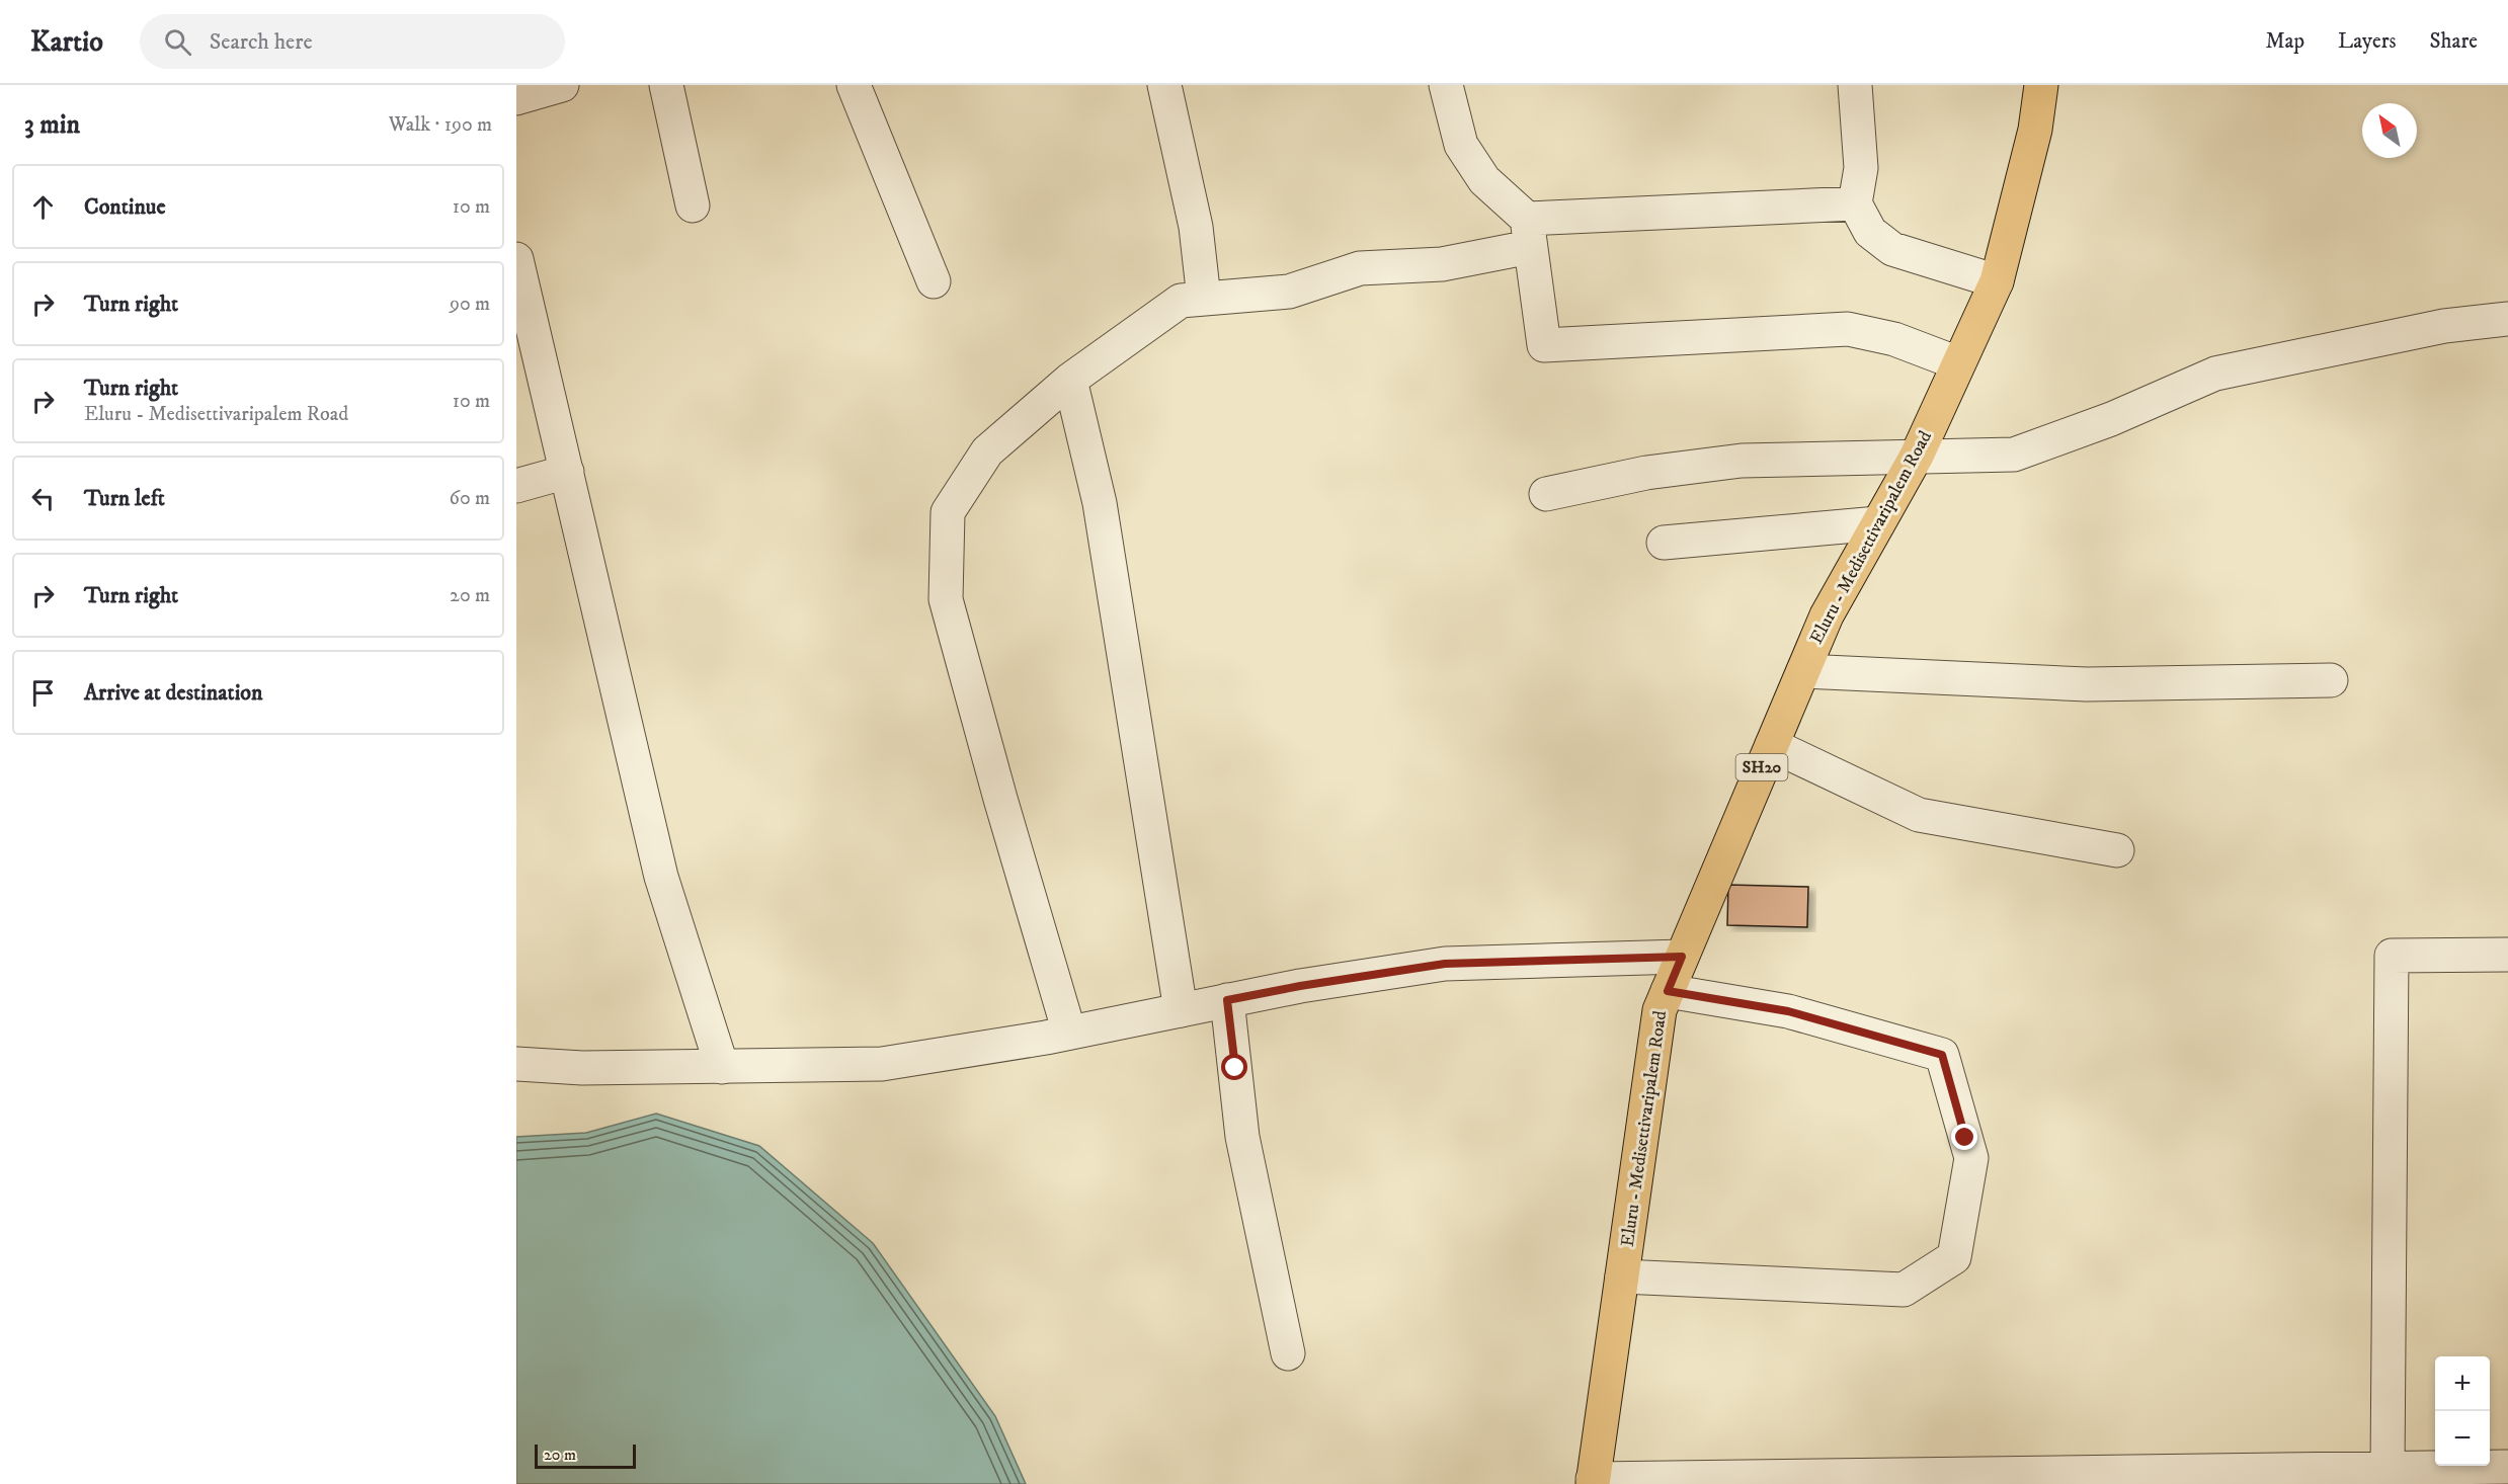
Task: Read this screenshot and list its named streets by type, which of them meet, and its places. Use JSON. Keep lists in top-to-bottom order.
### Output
{
  "streets": {
    "main road": ["Eluru - Medisettivaripalem Road", "SH20"]
  },
  "scale_bar": "20 m",
  "north": "top left",
  "page": {
    "header": "Kartio",
    "search": "Search here",
    "nav": ["Map", "Layers", "Share"],
    "heading": ["3 min", "Walk · 190 m"],
    "list": [
      ["Continue", "10 m"],
      ["Turn right", "90 m"],
      ["Turn right", "Eluru - Medisettivaripalem Road", "10 m"],
      ["Turn left", "60 m"],
      ["Turn right", "20 m"],
      "Arrive at destination"
    ],
    "map_buttons": ["+", "−"],
    "scale": "20 m"
  }
}
